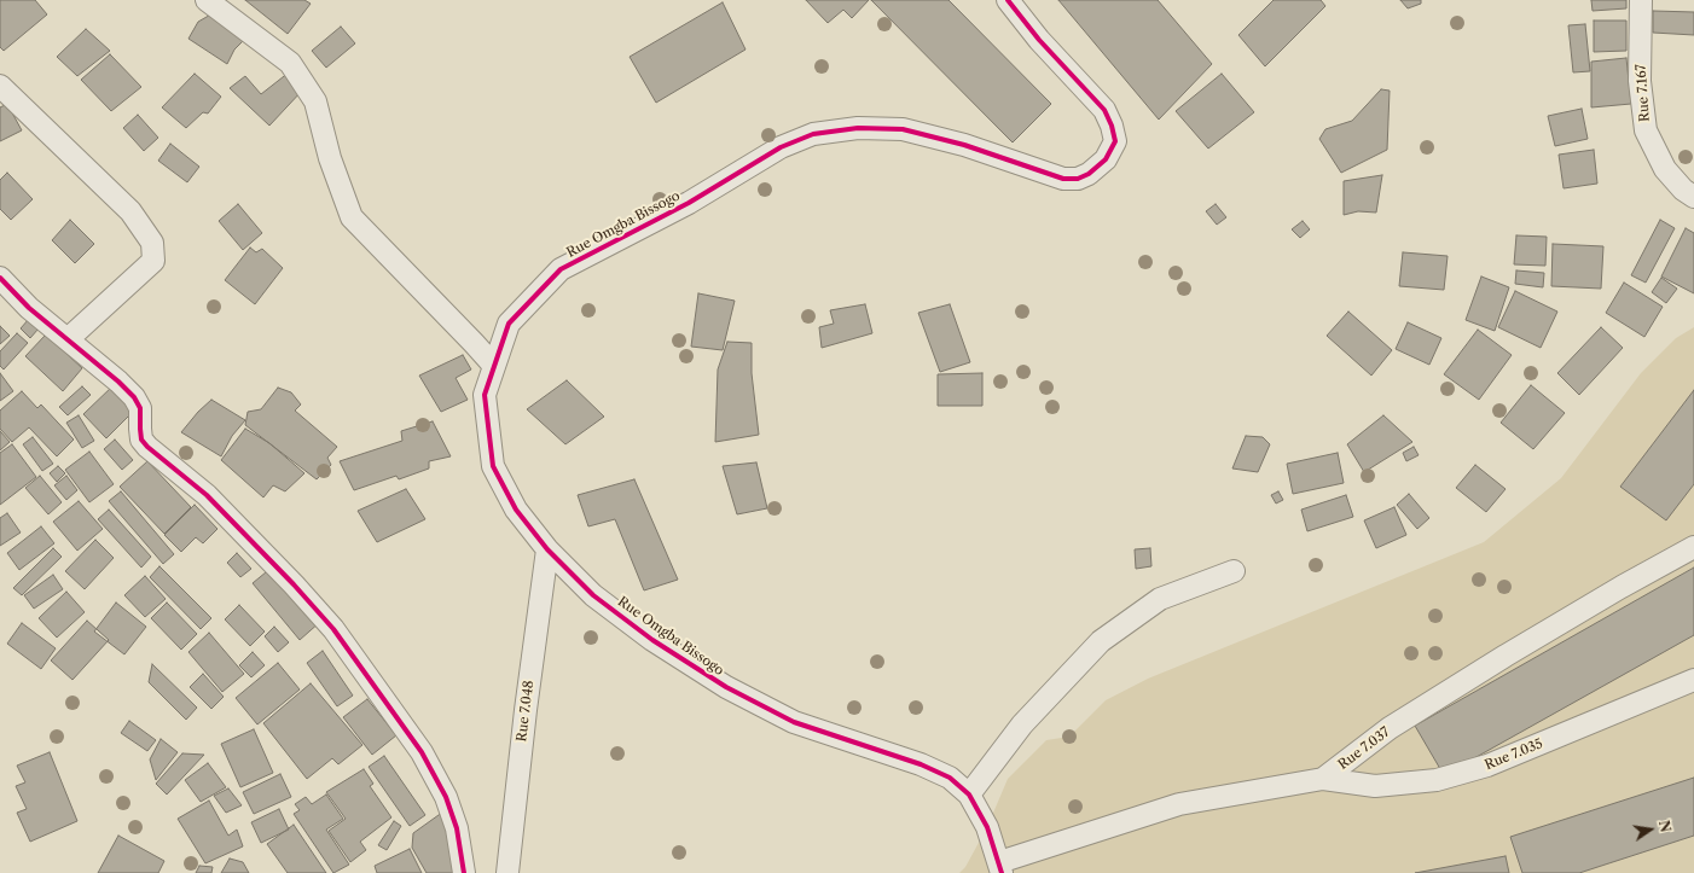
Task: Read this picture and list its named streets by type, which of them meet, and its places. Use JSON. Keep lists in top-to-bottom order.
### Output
{
  "streets": {
    "street": [
      "Rue 7.167",
      "Rue Omgba Bissogo",
      "Rue 7.048",
      "Rue 7.037",
      "Rue 7.035"
    ]
  },
  "crossings": [
    ["Rue Omgba Bissogo", "Rue 7.048"],
    ["Rue Omgba Bissogo", "Rue 7.037"],
    ["Rue 7.037", "Rue 7.035"]
  ],
  "north": "right"
}
